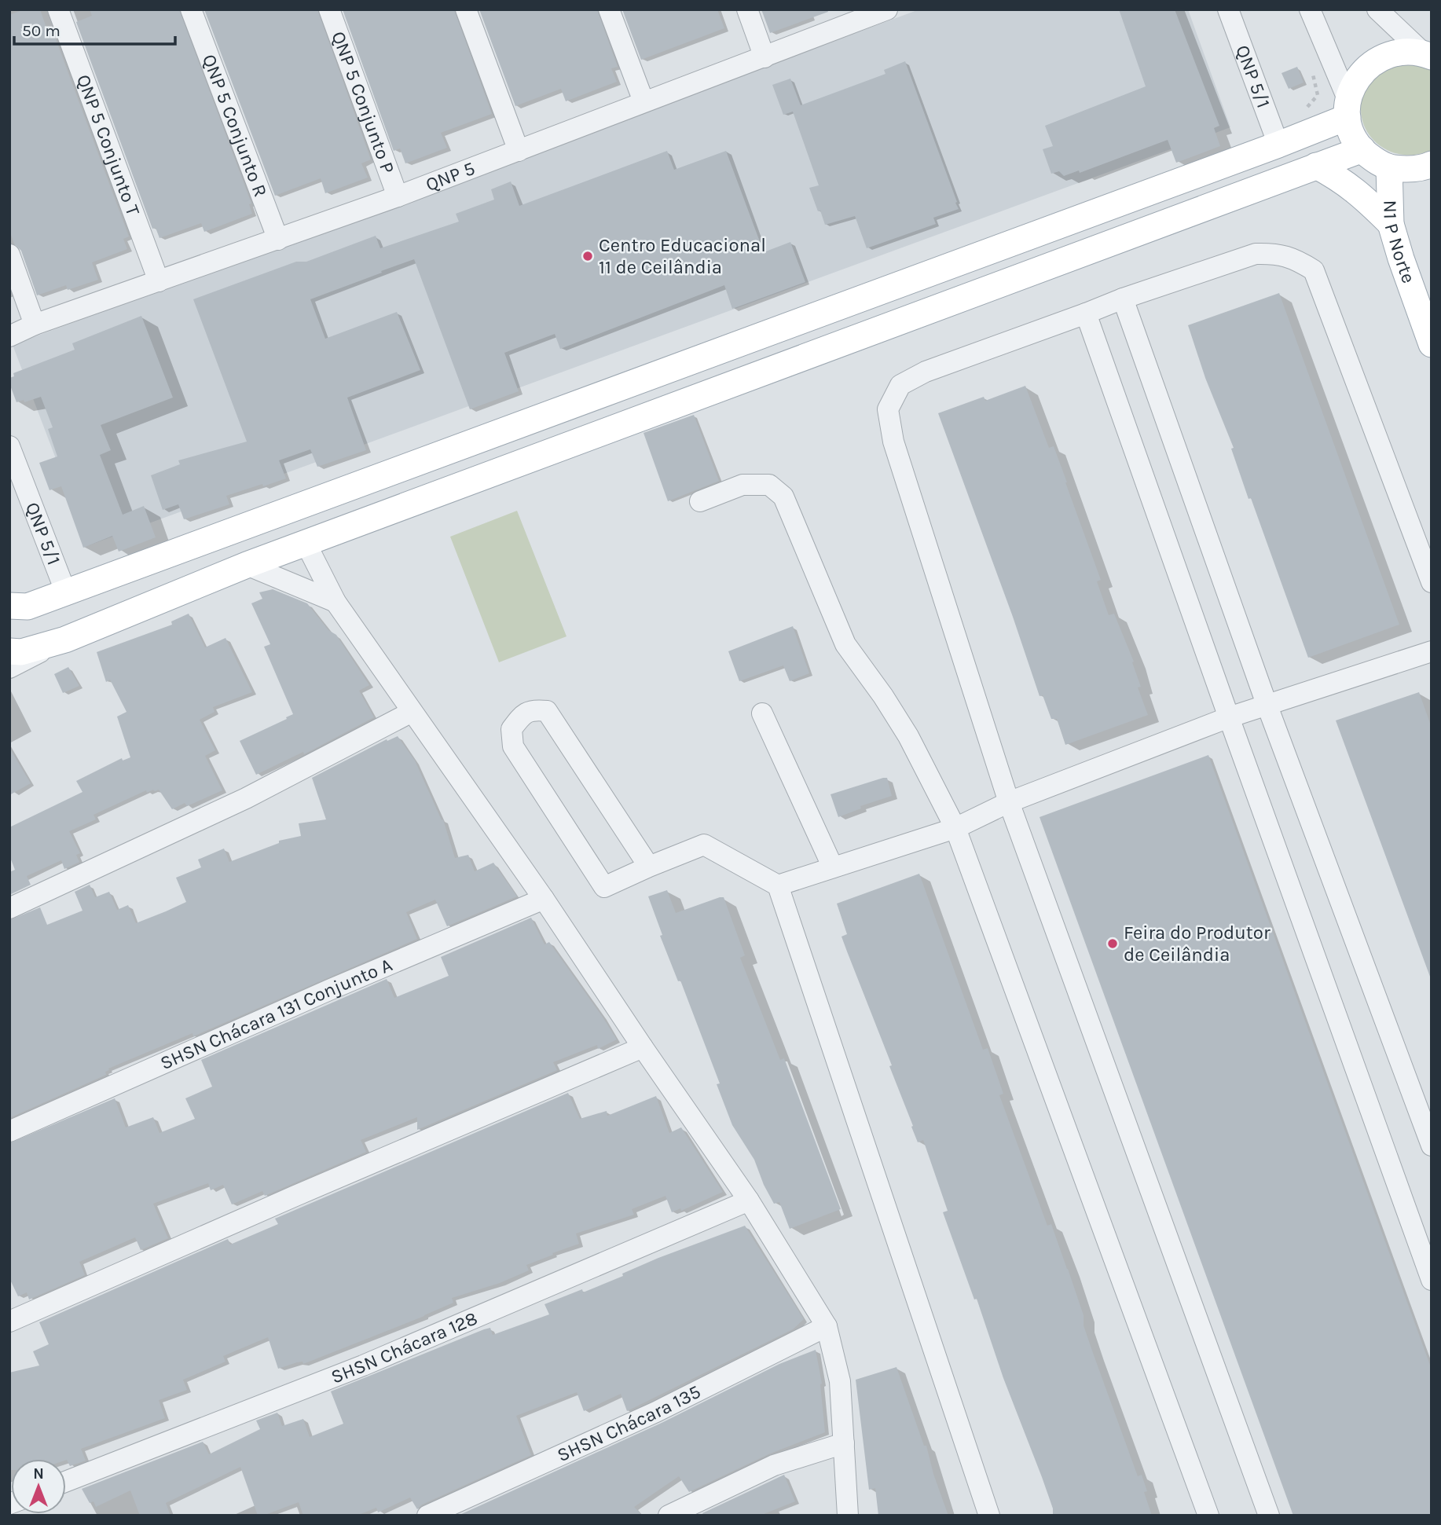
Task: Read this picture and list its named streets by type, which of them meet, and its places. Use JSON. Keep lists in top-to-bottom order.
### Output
{
  "streets": {
    "main road": ["N1 P Norte"],
    "street": [
      "QNP 5/1",
      "QNP 5 Conjunto P",
      "QNP 5 Conjunto R",
      "QNP 5 Conjunto T",
      "QNP 5",
      "SHSN Chácara 131 Conjunto A",
      "SHSN Chácara 128",
      "SHSN Chácara 135"
    ]
  },
  "crossings": [
    ["QNP 5 Conjunto P", "QNP 5"],
    ["QNP 5 Conjunto R", "QNP 5"],
    ["QNP 5 Conjunto T", "QNP 5"]
  ],
  "places": ["Centro Educacional 11 de Ceilândia", "Feira do Produtor de Ceilândia"],
  "scale_bar": "50 m",
  "north": "top"
}
